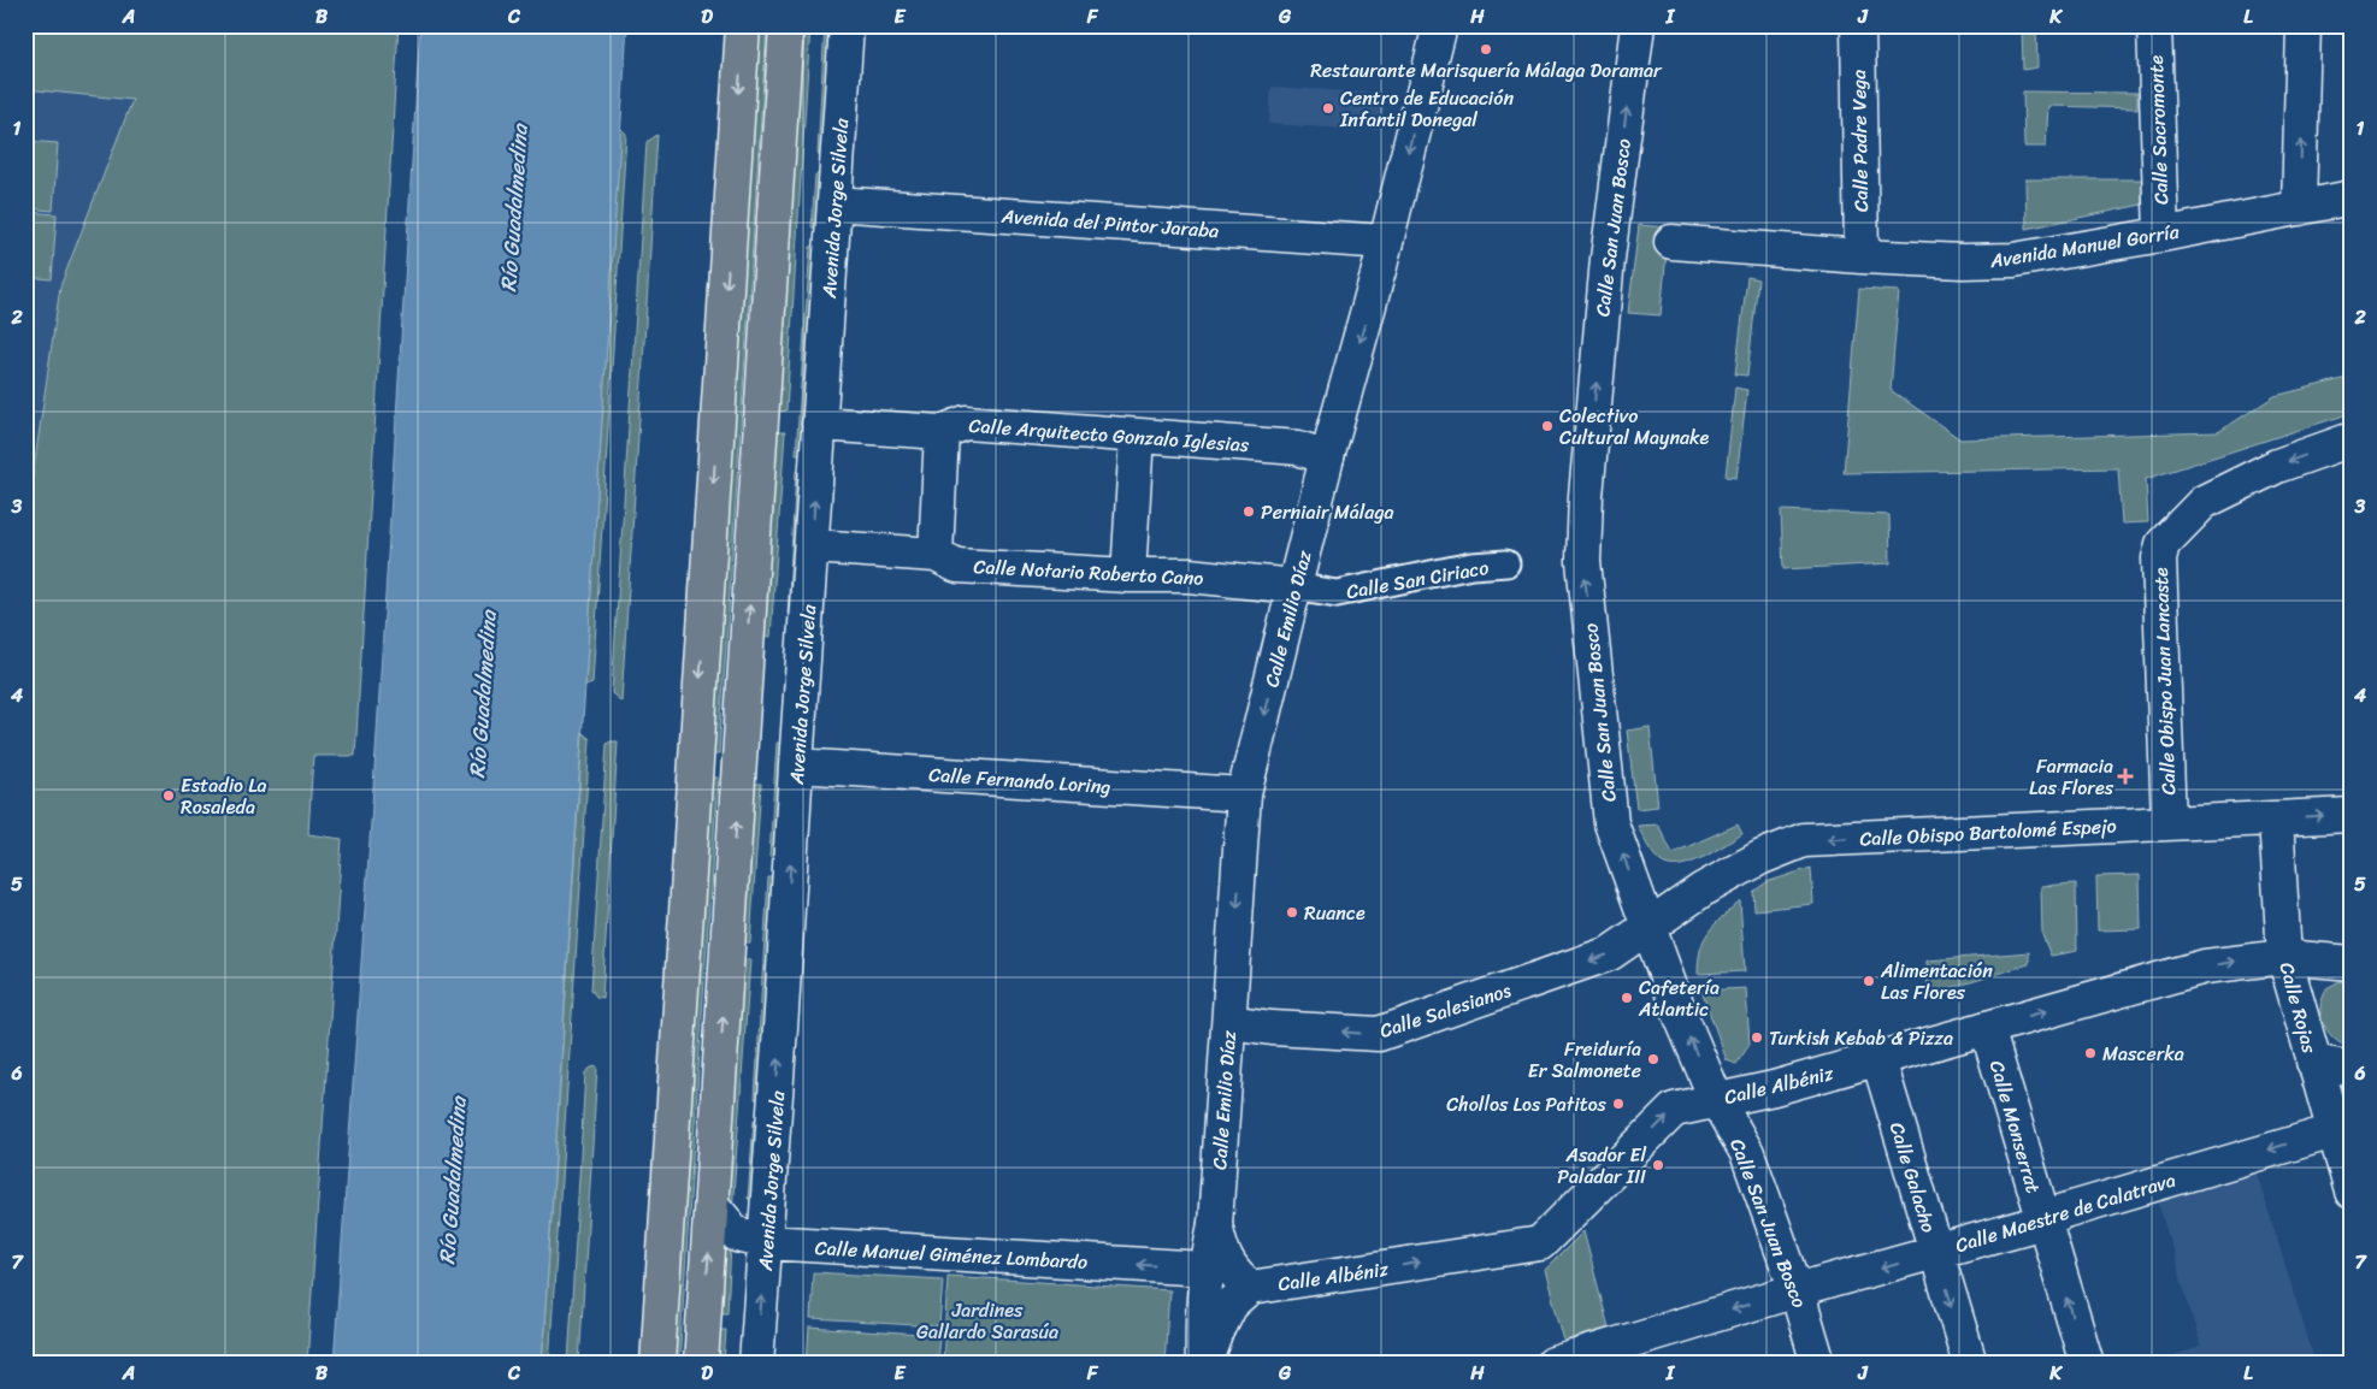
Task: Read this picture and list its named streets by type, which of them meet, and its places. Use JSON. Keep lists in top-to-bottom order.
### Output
{
  "streets": {
    "street": [
      "Calle Sacromonte",
      "Calle Padre Vega",
      "Avenida Jorge Silvela",
      "Avenida del Pintor Jaraba",
      "Calle San Juan Bosco",
      "Avenida Manuel Gorría",
      "Calle Arquitecto Gonzalo Iglesias",
      "Calle Notario Roberto Cano",
      "Calle San Ciriaco",
      "Calle Emilio Díaz",
      "Calle Obispo Juan Lancaste",
      "Calle Fernando Loring",
      "Calle Obispo Bartolomé Espejo",
      "Calle Rojas",
      "Calle Salesianos",
      "Calle Albéniz",
      "Calle Monserrat",
      "Calle Galacho",
      "Calle Maestre de Calatrava",
      "Calle Manuel Giménez Lombardo"
    ]
  },
  "crossings": [
    ["Calle Sacromonte", "Avenida Manuel Gorría"],
    ["Calle Padre Vega", "Avenida Manuel Gorría"],
    ["Avenida Jorge Silvela", "Avenida del Pintor Jaraba"],
    ["Avenida Jorge Silvela", "Calle Arquitecto Gonzalo Iglesias"],
    ["Avenida Jorge Silvela", "Calle Notario Roberto Cano"],
    ["Avenida Jorge Silvela", "Calle Fernando Loring"],
    ["Avenida Jorge Silvela", "Calle Manuel Giménez Lombardo"],
    ["Avenida del Pintor Jaraba", "Calle Emilio Díaz"],
    ["Calle San Juan Bosco", "Calle Obispo Bartolomé Espejo"],
    ["Calle San Juan Bosco", "Calle Salesianos"],
    ["Calle San Juan Bosco", "Calle Albéniz"],
    ["Calle San Juan Bosco", "Calle Maestre de Calatrava"],
    ["Calle Arquitecto Gonzalo Iglesias", "Calle Emilio Díaz"],
    ["Calle Notario Roberto Cano", "Calle San Ciriaco"],
    ["Calle Notario Roberto Cano", "Calle Emilio Díaz"],
    ["Calle San Ciriaco", "Calle Emilio Díaz"],
    ["Calle Emilio Díaz", "Calle Fernando Loring"],
    ["Calle Emilio Díaz", "Calle Salesianos"],
    ["Calle Emilio Díaz", "Calle Albéniz"],
    ["Calle Emilio Díaz", "Calle Manuel Giménez Lombardo"],
    ["Calle Obispo Juan Lancaste", "Calle Obispo Bartolomé Espejo"],
    ["Calle Obispo Bartolomé Espejo", "Calle Rojas"],
    ["Calle Obispo Bartolomé Espejo", "Calle Salesianos"],
    ["Calle Rojas", "Calle Albéniz"],
    ["Calle Rojas", "Calle Maestre de Calatrava"],
    ["Calle Albéniz", "Calle Monserrat"],
    ["Calle Albéniz", "Calle Galacho"],
    ["Calle Monserrat", "Calle Maestre de Calatrava"],
    ["Calle Galacho", "Calle Maestre de Calatrava"]
  ],
  "one_way": [
    "Avenida Jorge Silvela",
    "Calle San Juan Bosco",
    "Calle Emilio Díaz",
    "Calle Obispo Juan Lancaste",
    "Calle Salesianos",
    "Calle Albéniz",
    "Calle Monserrat",
    "Calle Galacho",
    "Calle Maestre de Calatrava",
    "Calle Manuel Giménez Lombardo"
  ],
  "water": ["Río Guadalmedina"],
  "parks": ["Jardines Gallardo Sarasúa"],
  "places": {
    "other": [
      "Restaurante Marisquería Málaga Doramar",
      "Centro de Educación Infantil Donegal",
      "Colectivo Cultural Maynake",
      "Perniair Málaga",
      "Estadio La Rosaleda",
      "Ruance",
      "Alimentación Las Flores",
      "Cafetería Atlantic",
      "Turkish Kebab & Pizza",
      "Mascerka",
      "Freiduría Er Salmonete",
      "Chollos Los Patitos",
      "Asador El Paladar III"
    ],
    "health": ["Farmacia Las Flores"]
  },
  "grid": {
    "columns": [
      "A",
      "B",
      "C",
      "D",
      "E",
      "F",
      "G",
      "H",
      "I",
      "J",
      "K",
      "L"
    ],
    "rows": [
      "1",
      "2",
      "3",
      "4",
      "5",
      "6",
      "7"
    ]
  }
}
